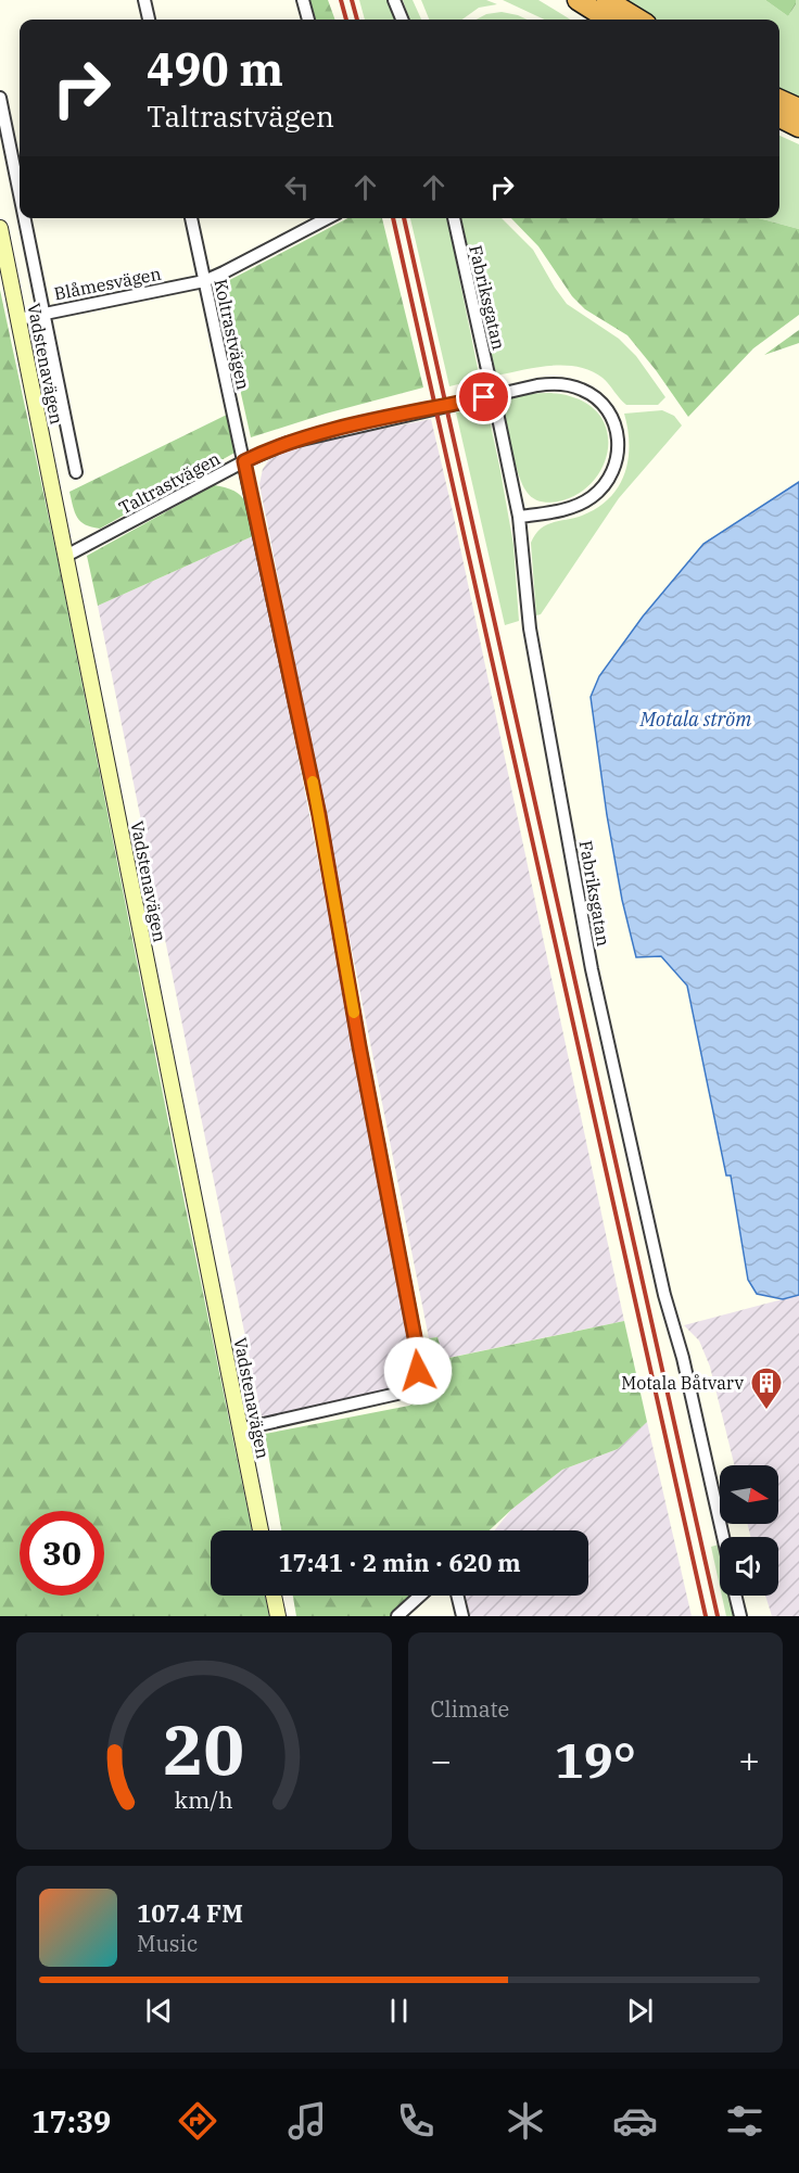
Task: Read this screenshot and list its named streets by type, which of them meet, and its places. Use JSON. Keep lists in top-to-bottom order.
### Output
{
  "streets": {
    "main road": ["Vadstenavägen"],
    "street": [
      "Blåmesvägen",
      "Fabriksgatan",
      "Koltrastvägen",
      "Taltrastvägen"
    ]
  },
  "crossings": [
    ["Blåmesvägen", "Koltrastvägen"],
    ["Blåmesvägen", "Vadstenavägen"],
    ["Fabriksgatan", "Taltrastvägen"],
    ["Koltrastvägen", "Vadstenavägen"],
    ["Koltrastvägen", "Taltrastvägen"],
    ["Vadstenavägen", "Taltrastvägen"]
  ],
  "water": ["Motala ström"],
  "places": {
    "building": ["Motala Båtvarv"]
  },
  "north": "right",
  "page": {
    "turn": ["490 m", "Taltrastvägen"],
    "limit": "30",
    "trip": "17:41 · 2 min · 620 m",
    "tile": "Climate",
    "heat": ["−", "19°", "+"],
    "song": ["107.4 FM", "Music"],
    "tabs": "17:39",
    "gauge": ["20", "km/h"]
  }
}
